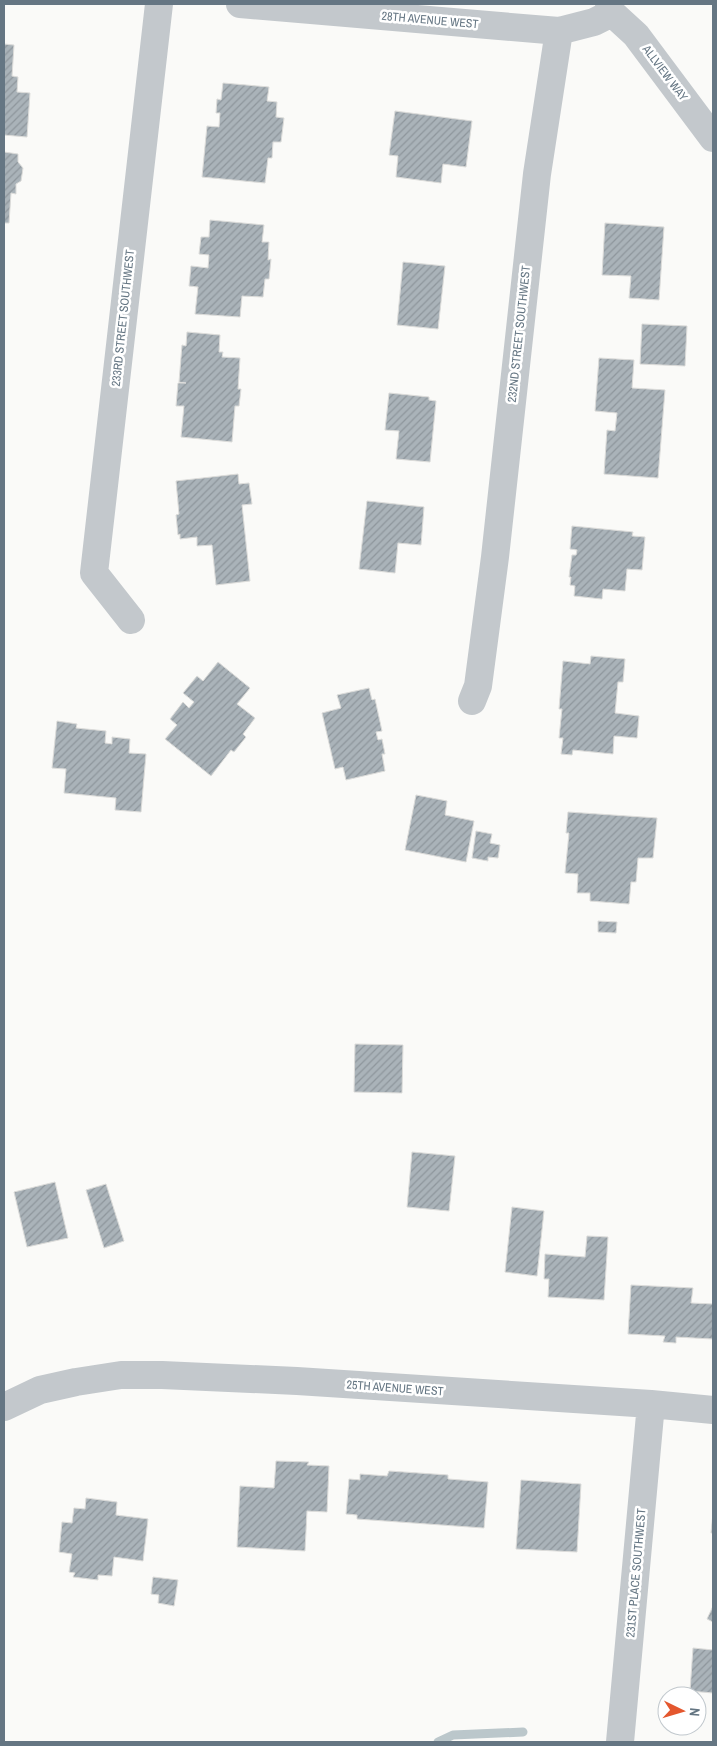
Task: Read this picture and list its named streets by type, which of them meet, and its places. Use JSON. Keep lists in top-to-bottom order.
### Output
{
  "streets": {
    "street": [
      "28TH AVENUE WEST",
      "ALLVIEW WAY",
      "233RD STREET SOUTHWEST",
      "232ND STREET SOUTHWEST",
      "25TH AVENUE WEST",
      "231ST PLACE SOUTHWEST"
    ]
  },
  "crossings": [
    ["28TH AVENUE WEST", "232ND STREET SOUTHWEST"],
    ["25TH AVENUE WEST", "231ST PLACE SOUTHWEST"]
  ],
  "north": "right"
}
